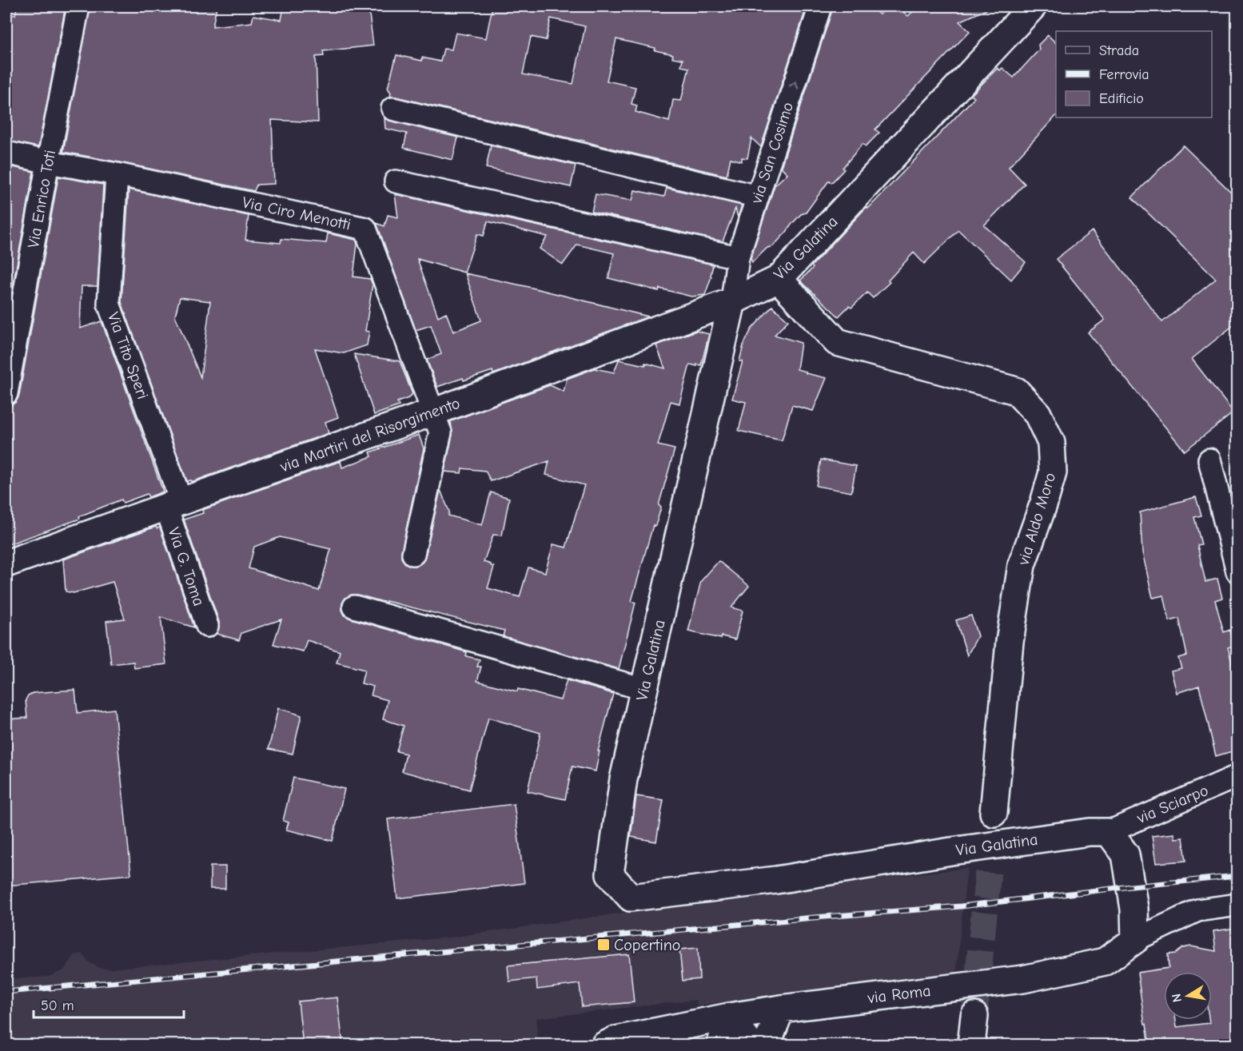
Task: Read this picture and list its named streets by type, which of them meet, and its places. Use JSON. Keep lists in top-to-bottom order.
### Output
{
  "streets": {
    "street": [
      "via San Cosimo",
      "Via Enrico Toti",
      "Via Ciro Menotti",
      "Via Galatina",
      "Via Tito Speri",
      "via Martiri del Risorgimento",
      "via Aldo Moro",
      "Via G. Toma",
      "via Sciarpo",
      "via Roma"
    ]
  },
  "crossings": [
    ["via San Cosimo", "Via Galatina"],
    ["via San Cosimo", "via Martiri del Risorgimento"],
    ["Via Enrico Toti", "Via Ciro Menotti"],
    ["Via Ciro Menotti", "Via Tito Speri"],
    ["Via Ciro Menotti", "via Martiri del Risorgimento"],
    ["Via Galatina", "via Martiri del Risorgimento"],
    ["Via Galatina", "via Aldo Moro"],
    ["Via Galatina", "via Sciarpo"],
    ["Via Tito Speri", "via Martiri del Risorgimento"],
    ["Via Tito Speri", "Via G. Toma"],
    ["via Martiri del Risorgimento", "Via G. Toma"]
  ],
  "one_way": ["via San Cosimo"],
  "places": {
    "transit": ["Copertino"]
  },
  "legend": ["Strada", "Ferrovia", "Edificio"],
  "scale_bar": "50 m",
  "north": "left"
}
